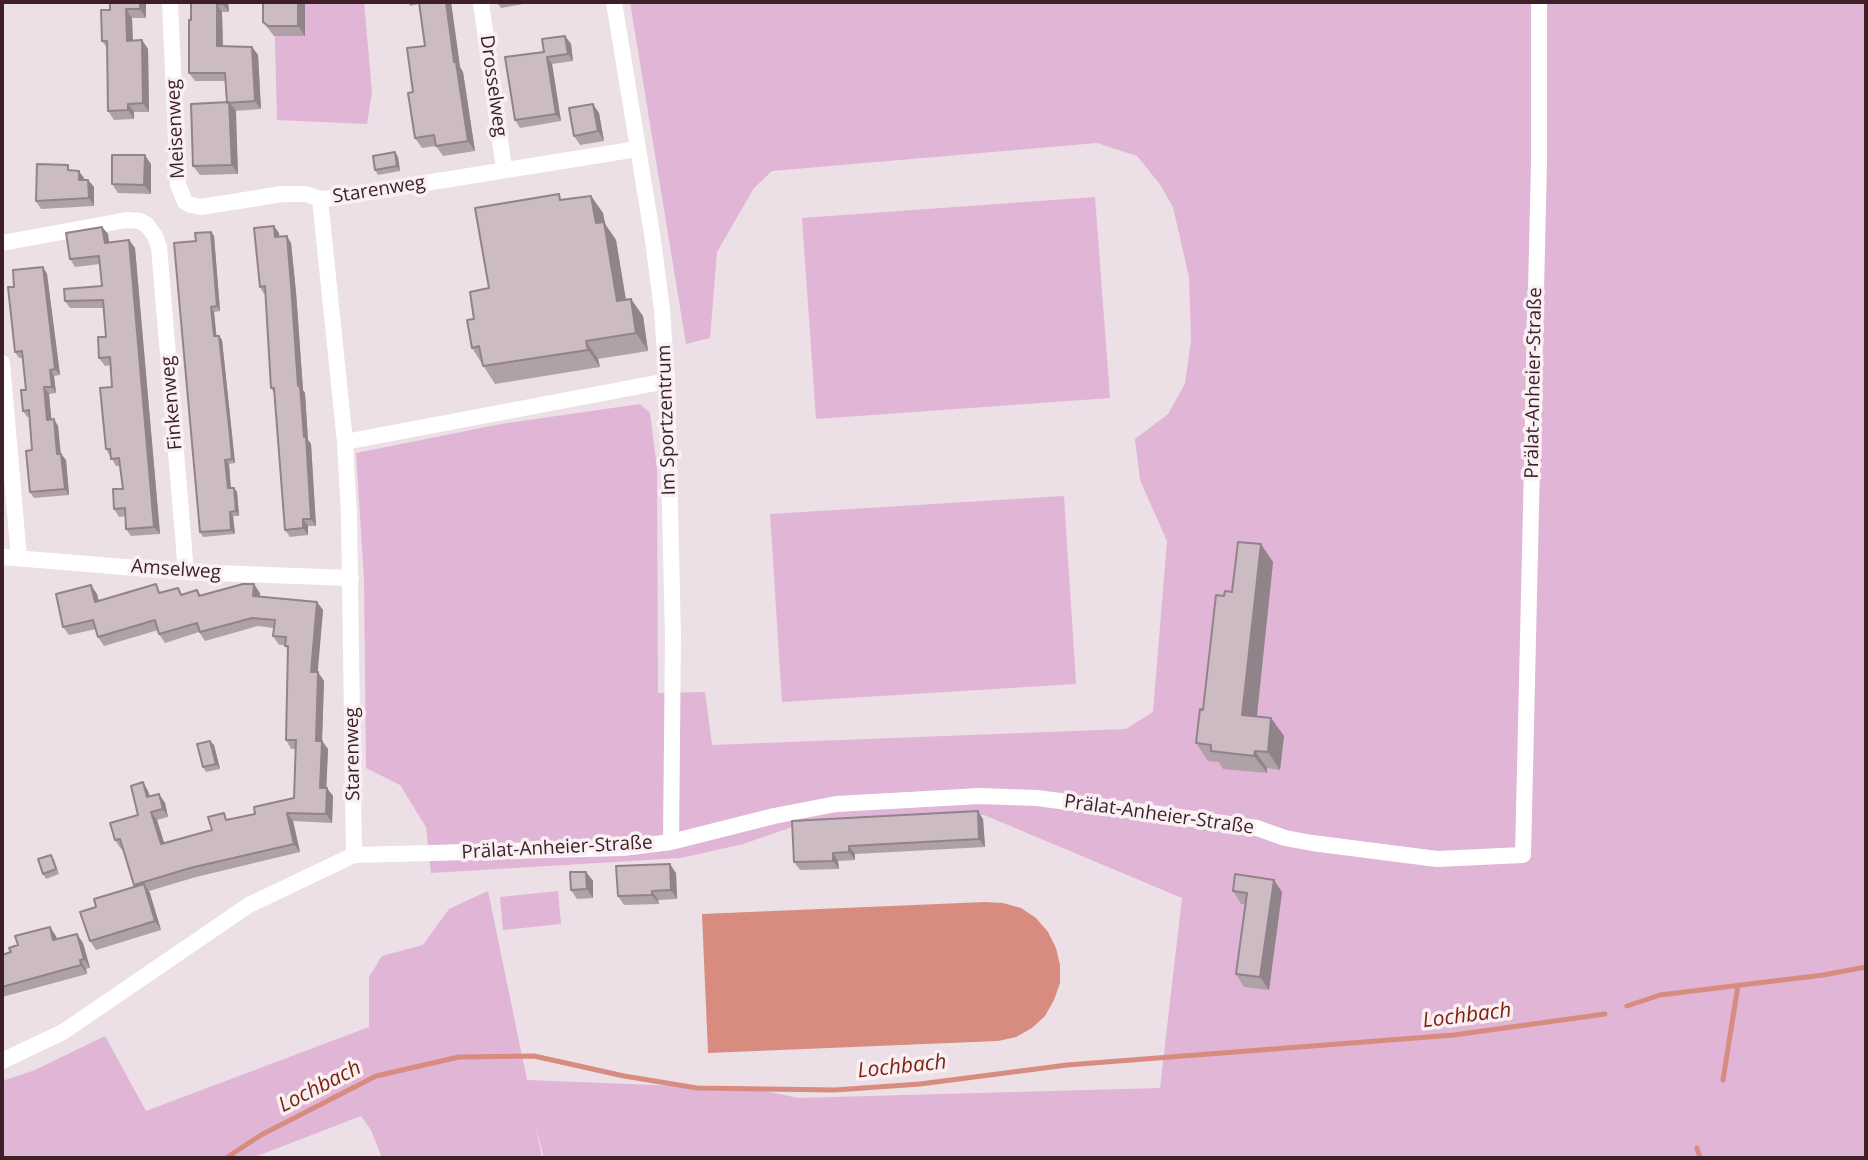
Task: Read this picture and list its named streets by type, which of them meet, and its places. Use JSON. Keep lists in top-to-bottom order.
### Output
{
  "streets": {
    "street": [
      "Drosselweg",
      "Meisenweg",
      "Starenweg",
      "Prälat-Anheier-Straße",
      "Finkenweg",
      "Im Sportzentrum",
      "Amselweg"
    ]
  },
  "crossings": [
    ["Drosselweg", "Starenweg"],
    ["Meisenweg", "Starenweg"],
    ["Starenweg", "Prälat-Anheier-Straße"],
    ["Starenweg", "Im Sportzentrum"],
    ["Starenweg", "Amselweg"],
    ["Prälat-Anheier-Straße", "Im Sportzentrum"],
    ["Finkenweg", "Amselweg"]
  ],
  "water": ["Lochbach"]
}
